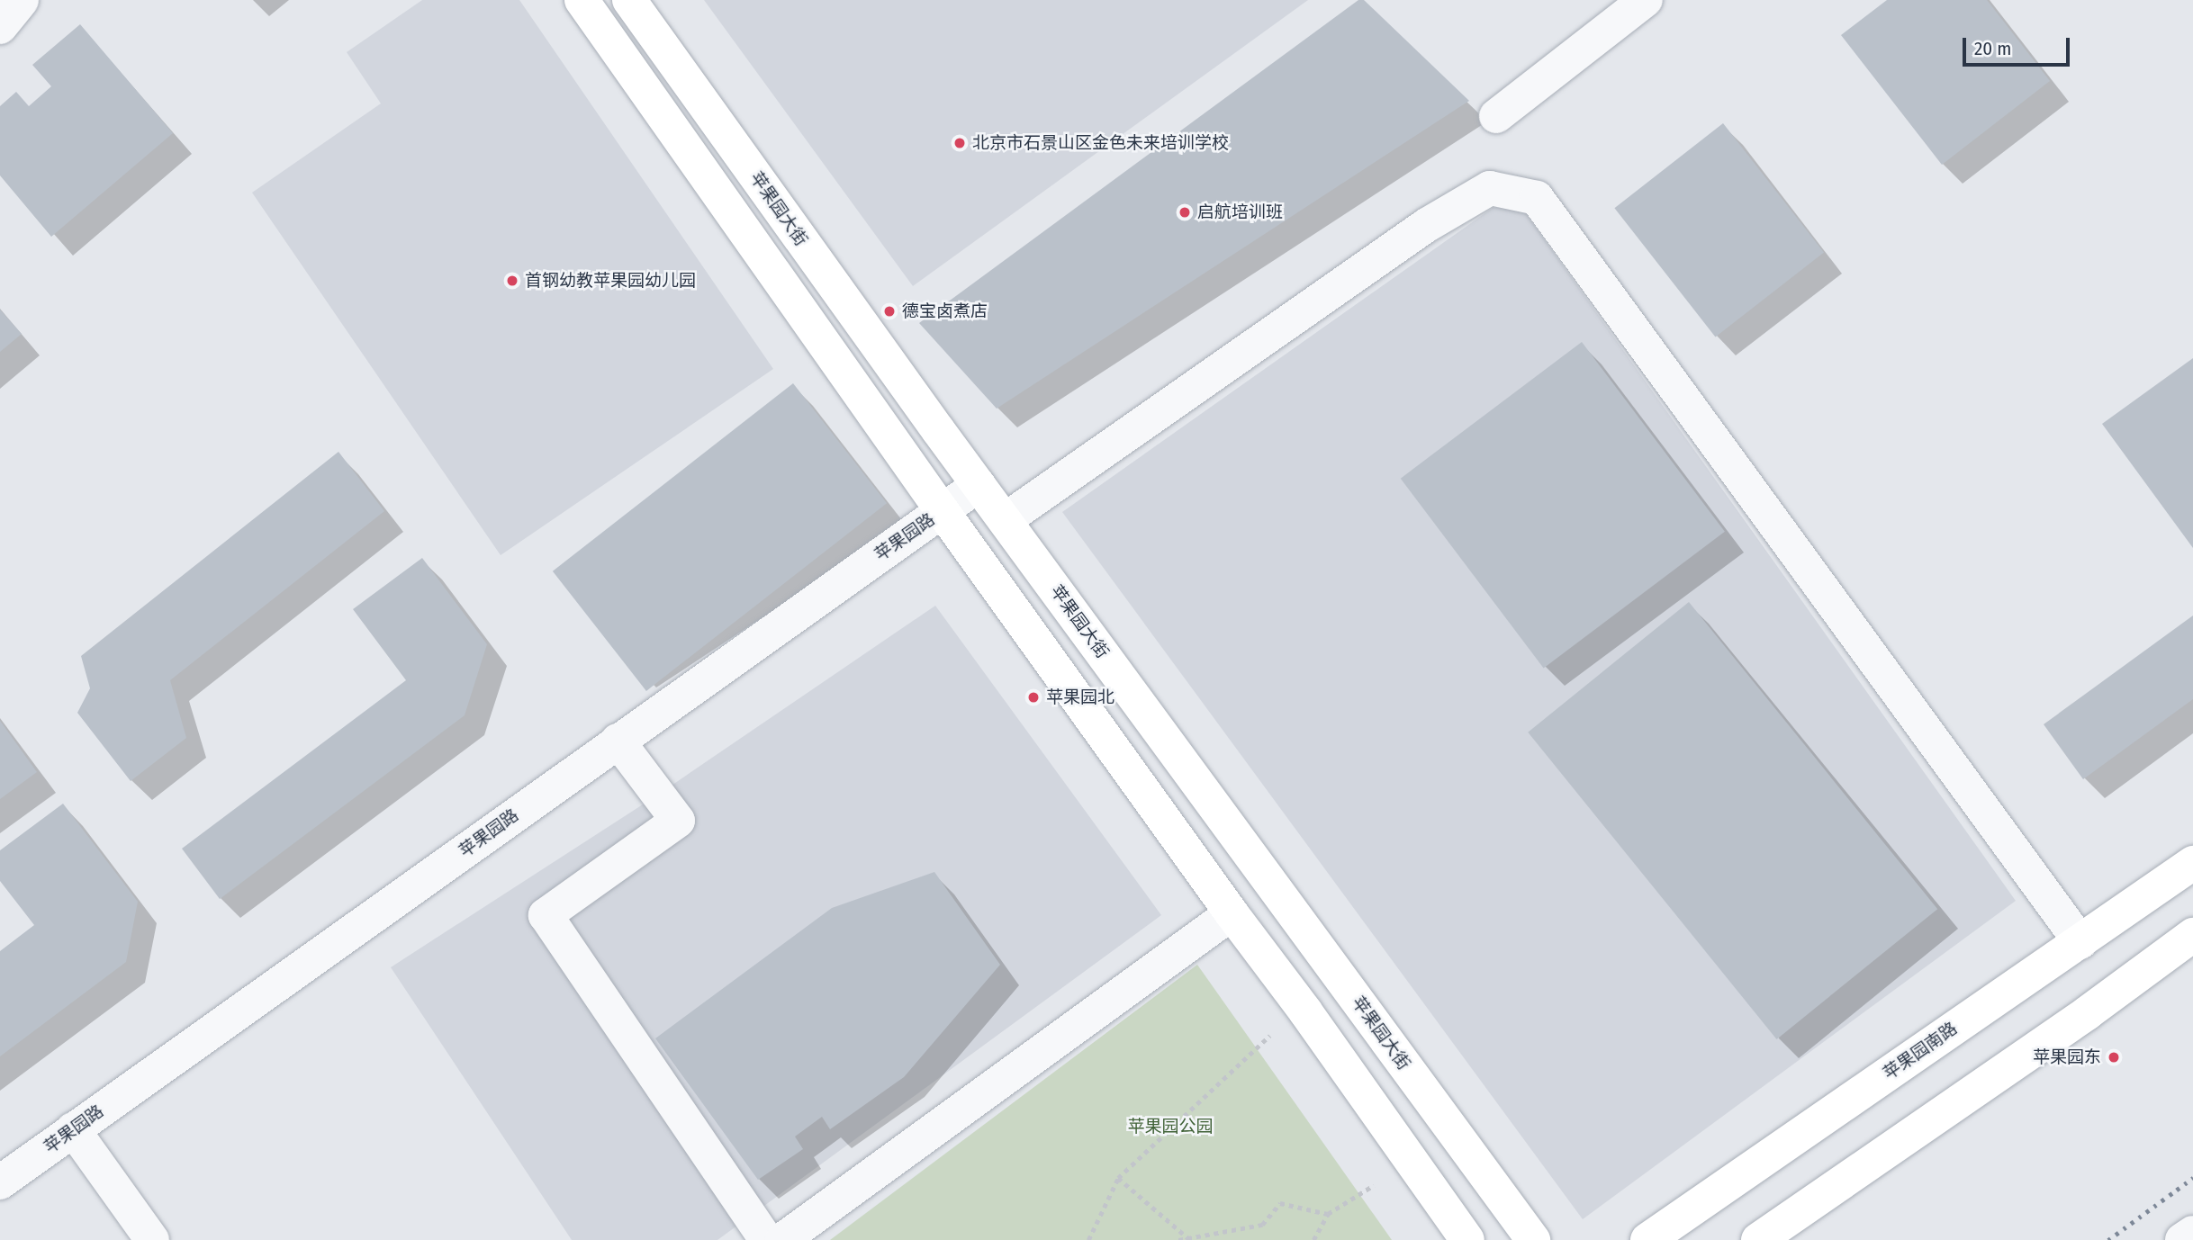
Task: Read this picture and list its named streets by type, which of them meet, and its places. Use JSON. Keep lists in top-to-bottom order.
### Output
{
  "streets": {
    "main road": ["苹果园大街", "苹果园南路"],
    "street": ["苹果园路"]
  },
  "crossings": [
    ["苹果园大街", "苹果园路"]
  ],
  "parks": ["苹果园公园"],
  "places": [
    "北京市石景山区金色未来培训学校",
    "启航培训班",
    "首钢幼教苹果园幼儿园",
    "德宝卤煮店",
    "苹果园北",
    "苹果园东"
  ],
  "scale_bar": "20 m"
}
